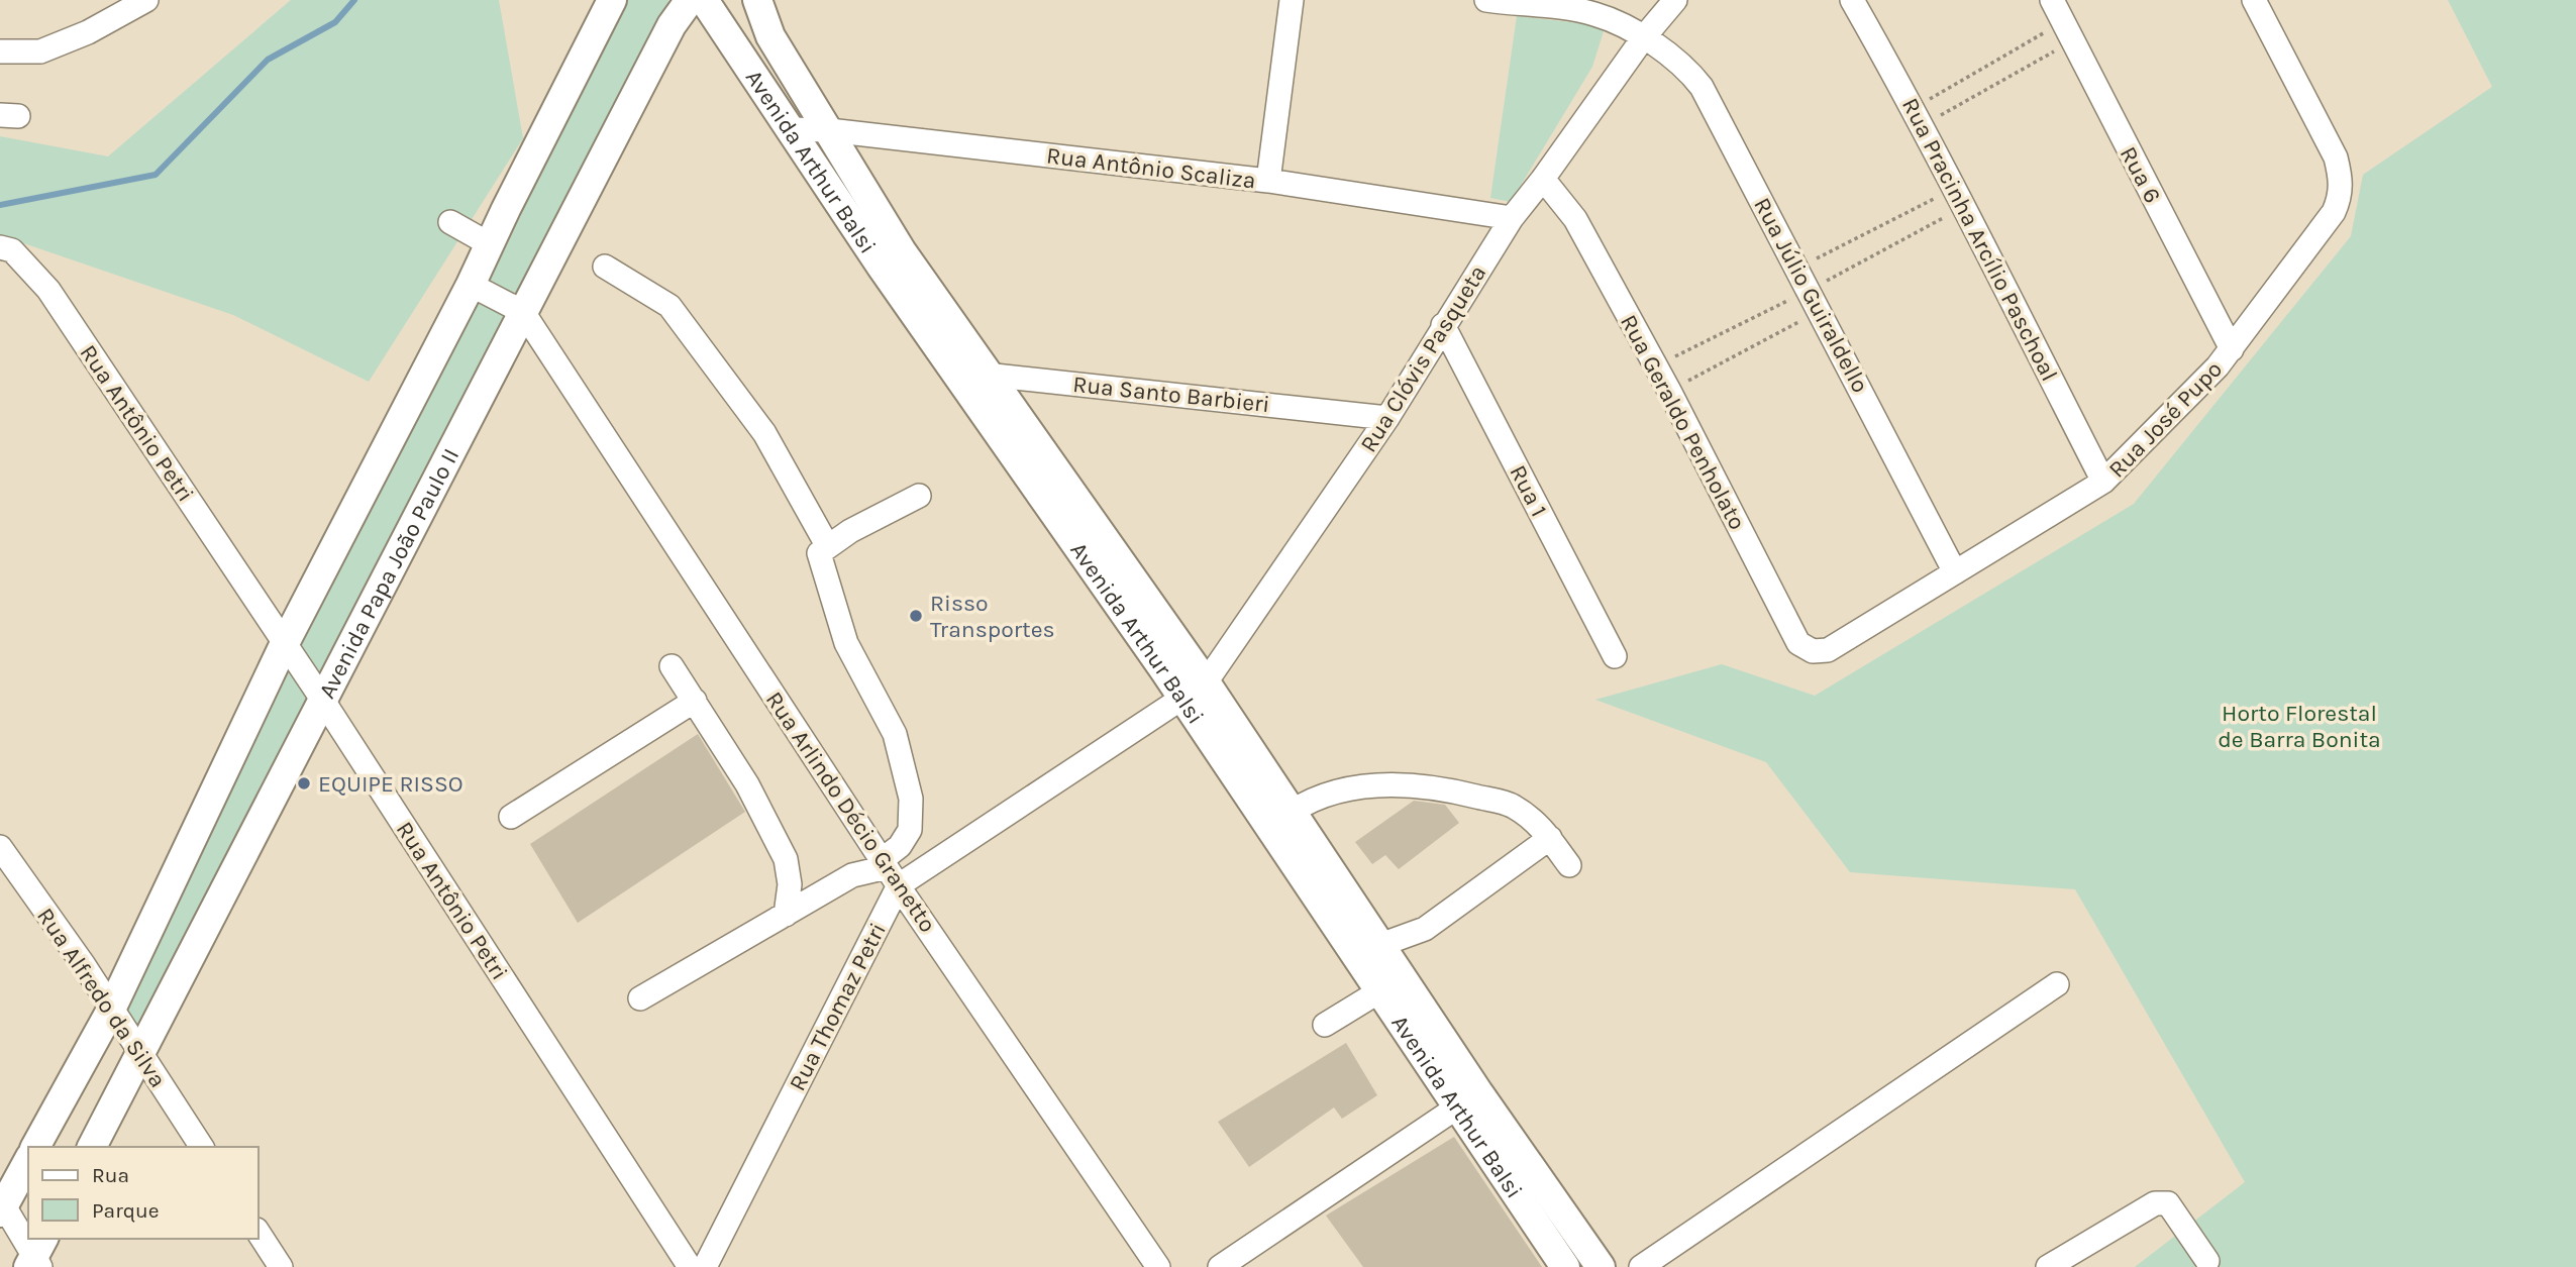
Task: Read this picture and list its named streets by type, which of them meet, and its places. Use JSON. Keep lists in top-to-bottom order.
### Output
{
  "streets": {
    "main road": ["Avenida Arthur Balsi", "Avenida Papa João Paulo II"],
    "street": [
      "Rua Antônio Scaliza",
      "Rua 6",
      "Rua Pracinha Arcílio Paschoal",
      "Rua Júlio Guiraldello",
      "Rua Clóvis Pasqueta",
      "Rua Santo Barbieri",
      "Rua José Pupo",
      "Rua Geraldo Penholato",
      "Rua Antônio Petri",
      "Rua 1",
      "Rua Arlindo Décio Granetto",
      "Rua Alfredo da Silva",
      "Rua Thomaz Petri"
    ]
  },
  "crossings": [
    ["Avenida Arthur Balsi", "Rua Antônio Scaliza"],
    ["Avenida Arthur Balsi", "Rua Clóvis Pasqueta"],
    ["Avenida Arthur Balsi", "Rua Santo Barbieri"],
    ["Avenida Arthur Balsi", "Rua Thomaz Petri"],
    ["Rua Antônio Scaliza", "Rua Clóvis Pasqueta"],
    ["Rua 6", "Rua José Pupo"],
    ["Rua Pracinha Arcílio Paschoal", "Rua José Pupo"],
    ["Rua Júlio Guiraldello", "Rua Clóvis Pasqueta"],
    ["Rua Júlio Guiraldello", "Rua José Pupo"],
    ["Rua Clóvis Pasqueta", "Rua Santo Barbieri"],
    ["Rua Clóvis Pasqueta", "Rua Geraldo Penholato"],
    ["Rua Clóvis Pasqueta", "Rua 1"],
    ["Rua Clóvis Pasqueta", "Rua Thomaz Petri"],
    ["Rua José Pupo", "Rua Geraldo Penholato"],
    ["Rua Antônio Petri", "Avenida Papa João Paulo II"],
    ["Avenida Papa João Paulo II", "Rua Arlindo Décio Granetto"],
    ["Avenida Papa João Paulo II", "Rua Alfredo da Silva"],
    ["Rua Arlindo Décio Granetto", "Rua Thomaz Petri"]
  ],
  "parks": ["Horto Florestal de Barra Bonita"],
  "places": ["Risso Transportes", "EQUIPE RISSO"],
  "legend": ["Rua", "Parque"]
}
